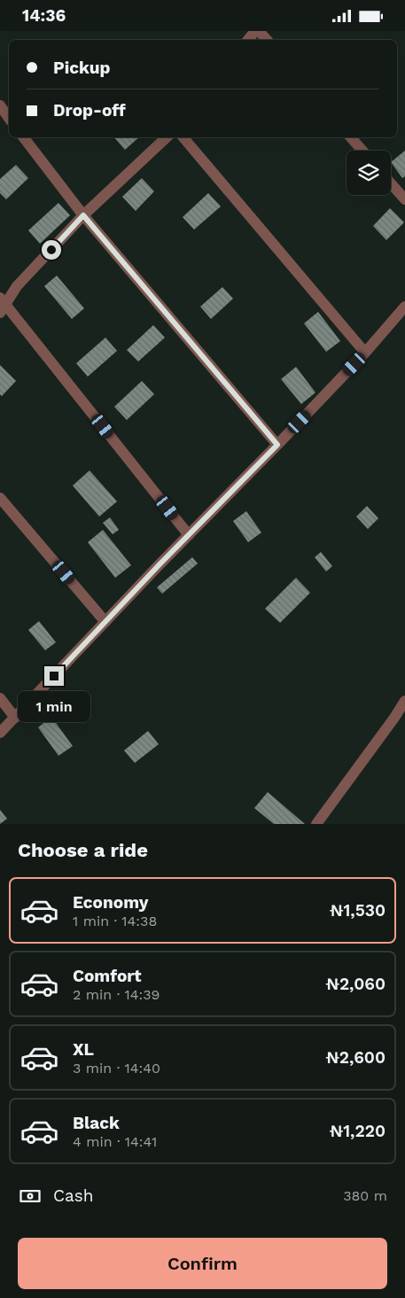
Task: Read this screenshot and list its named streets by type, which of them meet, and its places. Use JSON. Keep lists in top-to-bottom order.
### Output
{
  "page": {
    "status": "14:36",
    "banner": ["Pickup", "Drop-off"],
    "bubble": "1 min",
    "heading": "Choose a ride",
    "list": [
      {
        "name": "Economy",
        "note": "1 min · 14:38",
        "value": "₦1,530"
      },
      {
        "name": "Comfort",
        "note": "2 min · 14:39",
        "value": "₦2,060"
      },
      {
        "name": "XL",
        "note": "3 min · 14:40",
        "value": "₦2,600"
      },
      {
        "name": "Black",
        "note": "4 min · 14:41",
        "value": "₦1,220"
      }
    ],
    "pay": ["Cash", "380 m"],
    "buttons": "Confirm"
  }
}
